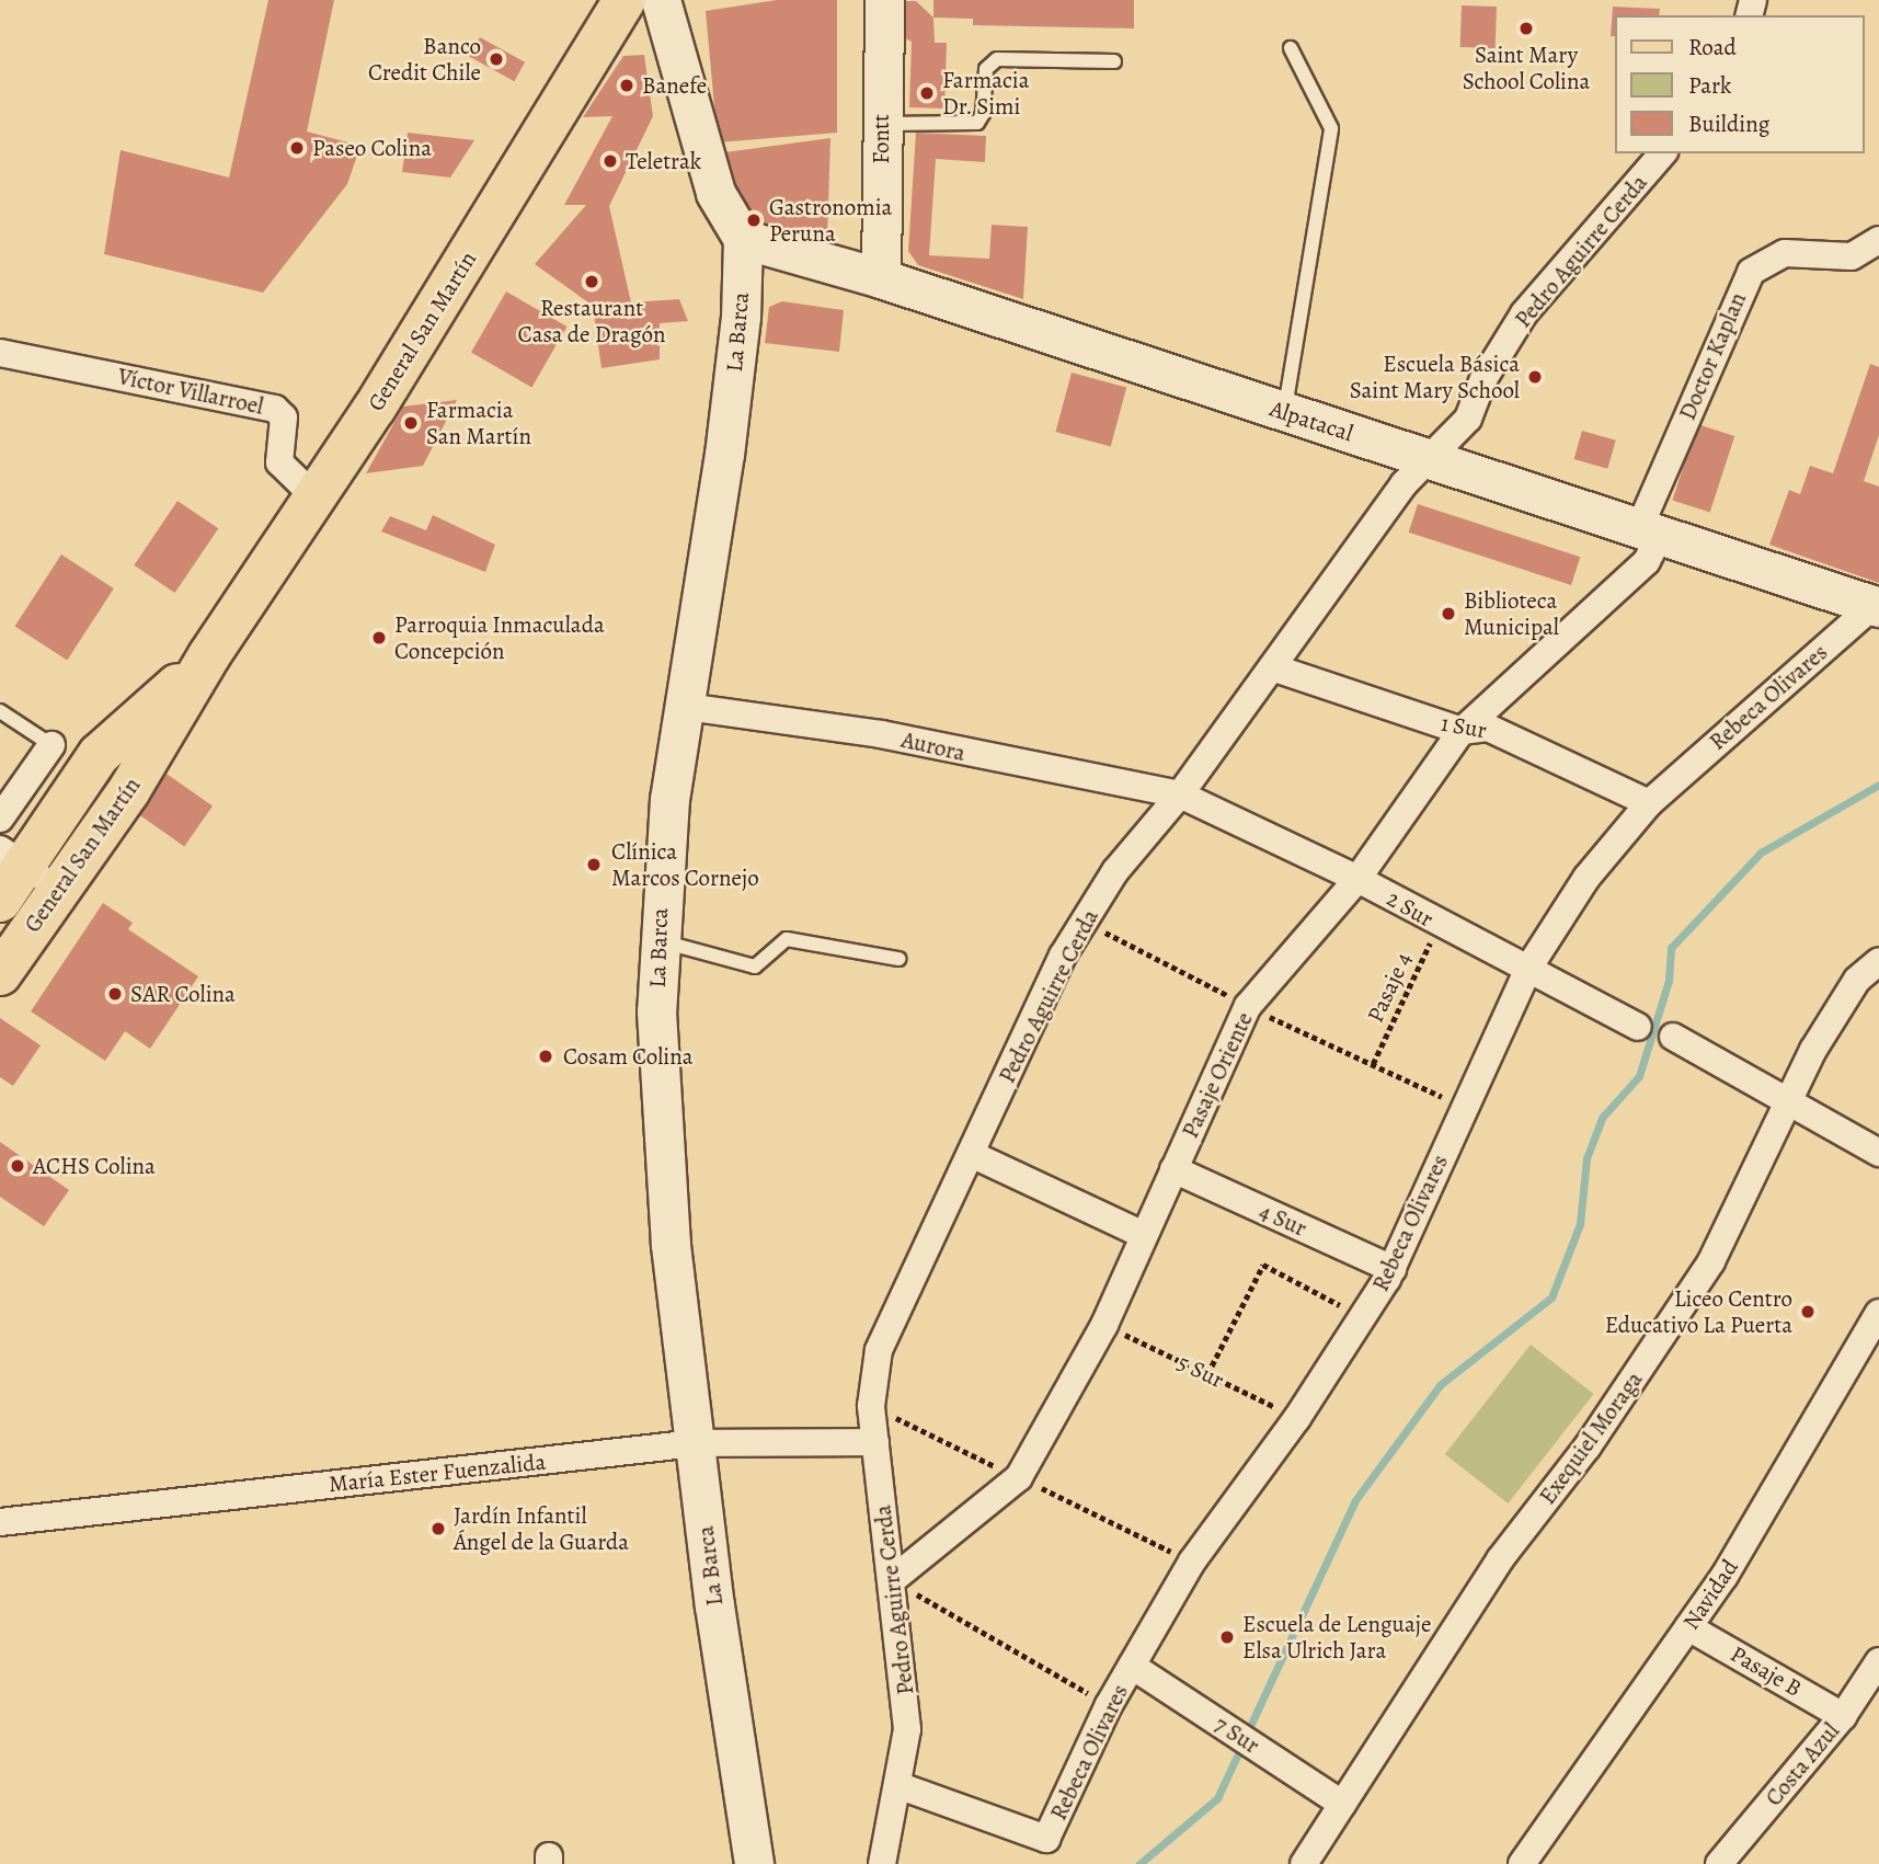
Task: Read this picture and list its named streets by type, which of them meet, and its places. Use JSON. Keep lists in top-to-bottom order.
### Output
{
  "streets": {
    "main road": [
      "Fontt",
      "General San Martín",
      "La Barca",
      "Alpatacal"
    ],
    "street": [
      "Pedro Aguirre Cerda",
      "Doctor Kaplan",
      "Víctor Villarroel",
      "Rebeca Olivares",
      "1 Sur",
      "Aurora",
      "2 Sur",
      "Pasaje Oriente",
      "4 Sur",
      "Exequiel Moraga",
      "María Ester Fuenzalida",
      "Navidad",
      "Pasaje B",
      "7 Sur",
      "Costa Azul"
    ],
    "path": ["Pasaje 4", "5 Sur"]
  },
  "crossings": [
    ["Fontt", "Alpatacal"],
    ["Pedro Aguirre Cerda", "Alpatacal"],
    ["Pedro Aguirre Cerda", "Rebeca Olivares"],
    ["Pedro Aguirre Cerda", "1 Sur"],
    ["Pedro Aguirre Cerda", "Aurora"],
    ["Pedro Aguirre Cerda", "2 Sur"],
    ["Pedro Aguirre Cerda", "Pasaje Oriente"],
    ["Pedro Aguirre Cerda", "María Ester Fuenzalida"],
    ["General San Martín", "Víctor Villarroel"],
    ["La Barca", "Alpatacal"],
    ["La Barca", "Aurora"],
    ["La Barca", "María Ester Fuenzalida"],
    ["Doctor Kaplan", "Alpatacal"],
    ["Doctor Kaplan", "Pasaje Oriente"],
    ["Alpatacal", "Rebeca Olivares"],
    ["Alpatacal", "Pasaje Oriente"],
    ["Rebeca Olivares", "1 Sur"],
    ["Rebeca Olivares", "2 Sur"],
    ["Rebeca Olivares", "4 Sur"],
    ["Rebeca Olivares", "5 Sur"],
    ["Rebeca Olivares", "7 Sur"],
    ["1 Sur", "Pasaje Oriente"],
    ["Aurora", "2 Sur"],
    ["2 Sur", "Pasaje 4"],
    ["2 Sur", "Pasaje Oriente"],
    ["Pasaje Oriente", "4 Sur"],
    ["Pasaje Oriente", "5 Sur"],
    ["Exequiel Moraga", "7 Sur"],
    ["Navidad", "Pasaje B"],
    ["Pasaje B", "Costa Azul"]
  ],
  "places": [
    "Saint Mary School Colina",
    "Banco Credit Chile",
    "Banefe",
    "Farmacia Dr. Simi",
    "Paseo Colina",
    "Teletrak",
    "Gastronomia Peruna",
    "Restaurant Casa de Dragón",
    "Escuela Básica Saint Mary School",
    "Farmacia San Martín",
    "Biblioteca Municipal",
    "Parroquia Inmaculada Concepción",
    "Clínica Marcos Cornejo",
    "SAR Colina",
    "Cosam Colina",
    "ACHS Colina",
    "Liceo Centro Educativo La Puerta",
    "Jardín Infantil Ángel de la Guarda",
    "Escuela de Lenguaje Elsa Ulrich Jara"
  ],
  "legend": ["Road", "Park", "Building"]
}
